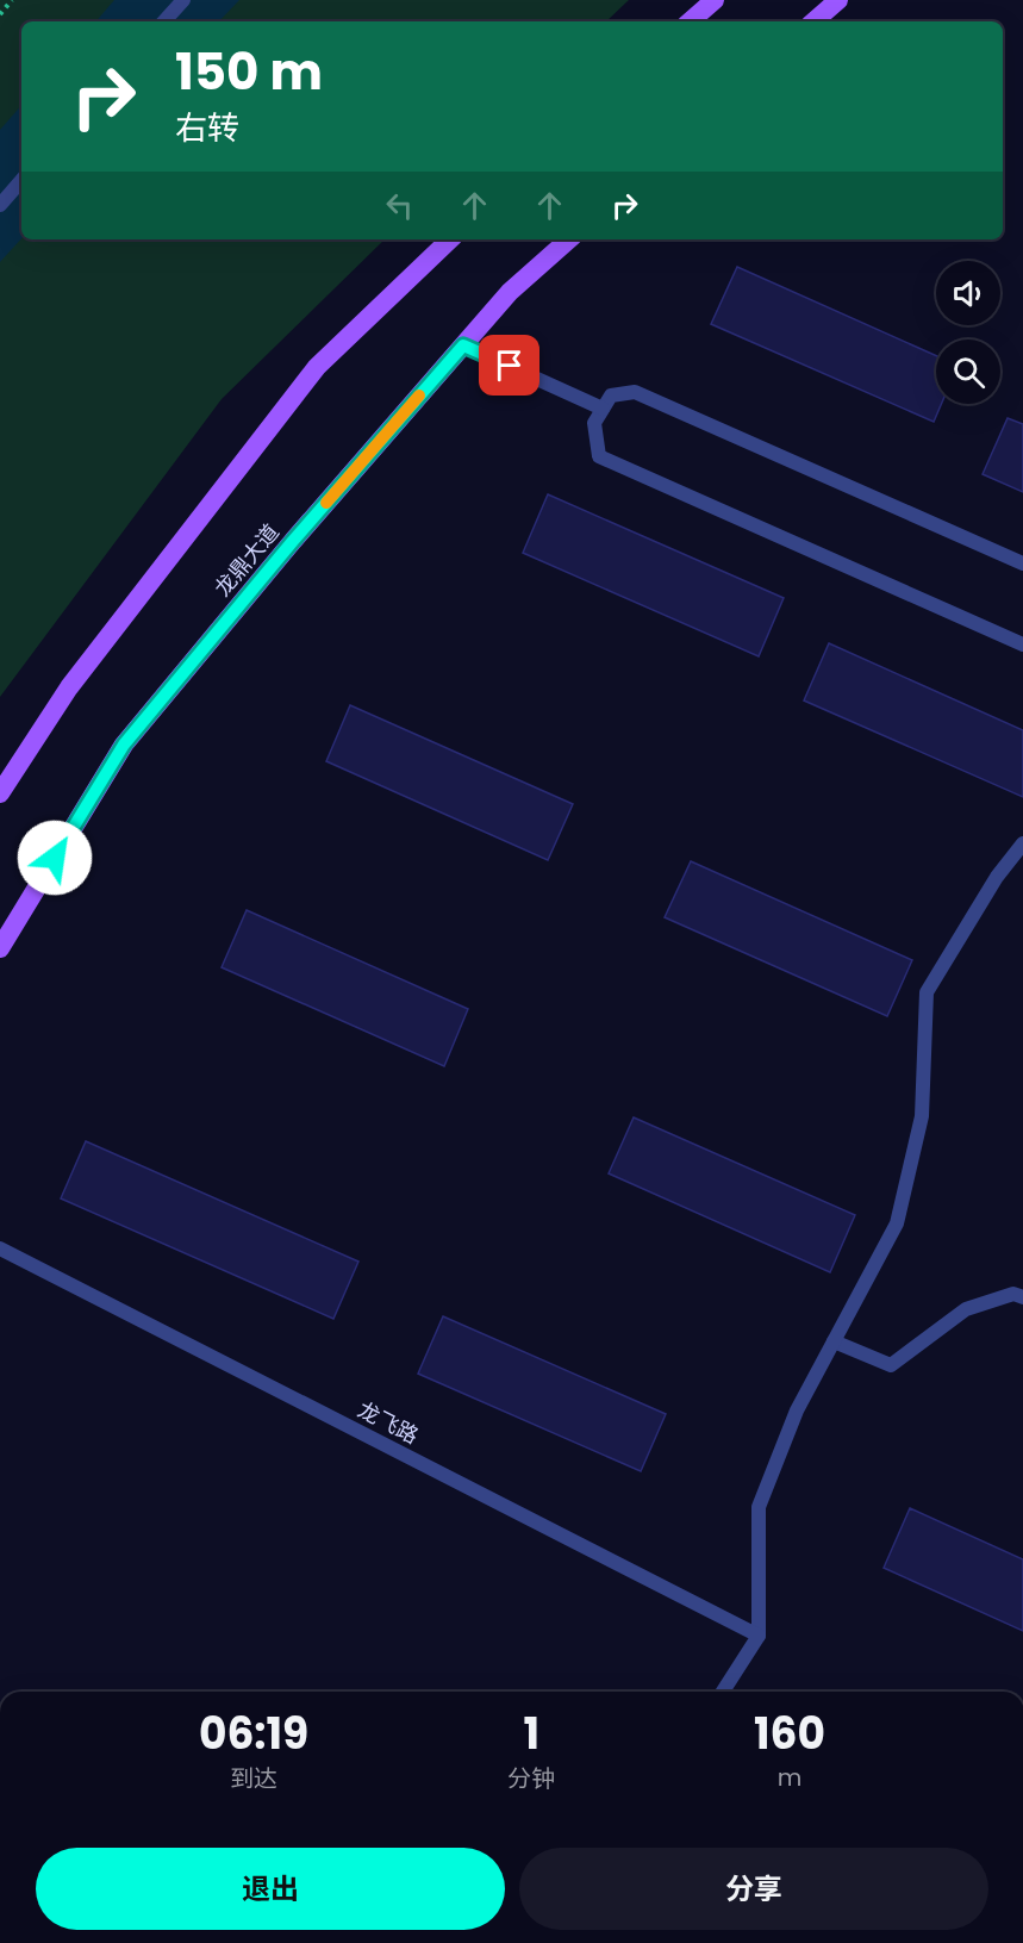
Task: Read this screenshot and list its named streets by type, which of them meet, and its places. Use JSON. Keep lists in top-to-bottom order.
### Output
{
  "streets": {
    "main road": ["龙鼎大道"],
    "street": ["龙飞路"]
  },
  "page": {
    "turn": ["150 m", "右转"],
    "eta": [
      "06:19",
      "到达",
      "1",
      "分钟",
      "160",
      "m"
    ],
    "buttons": ["退出", "分享"]
  }
}
